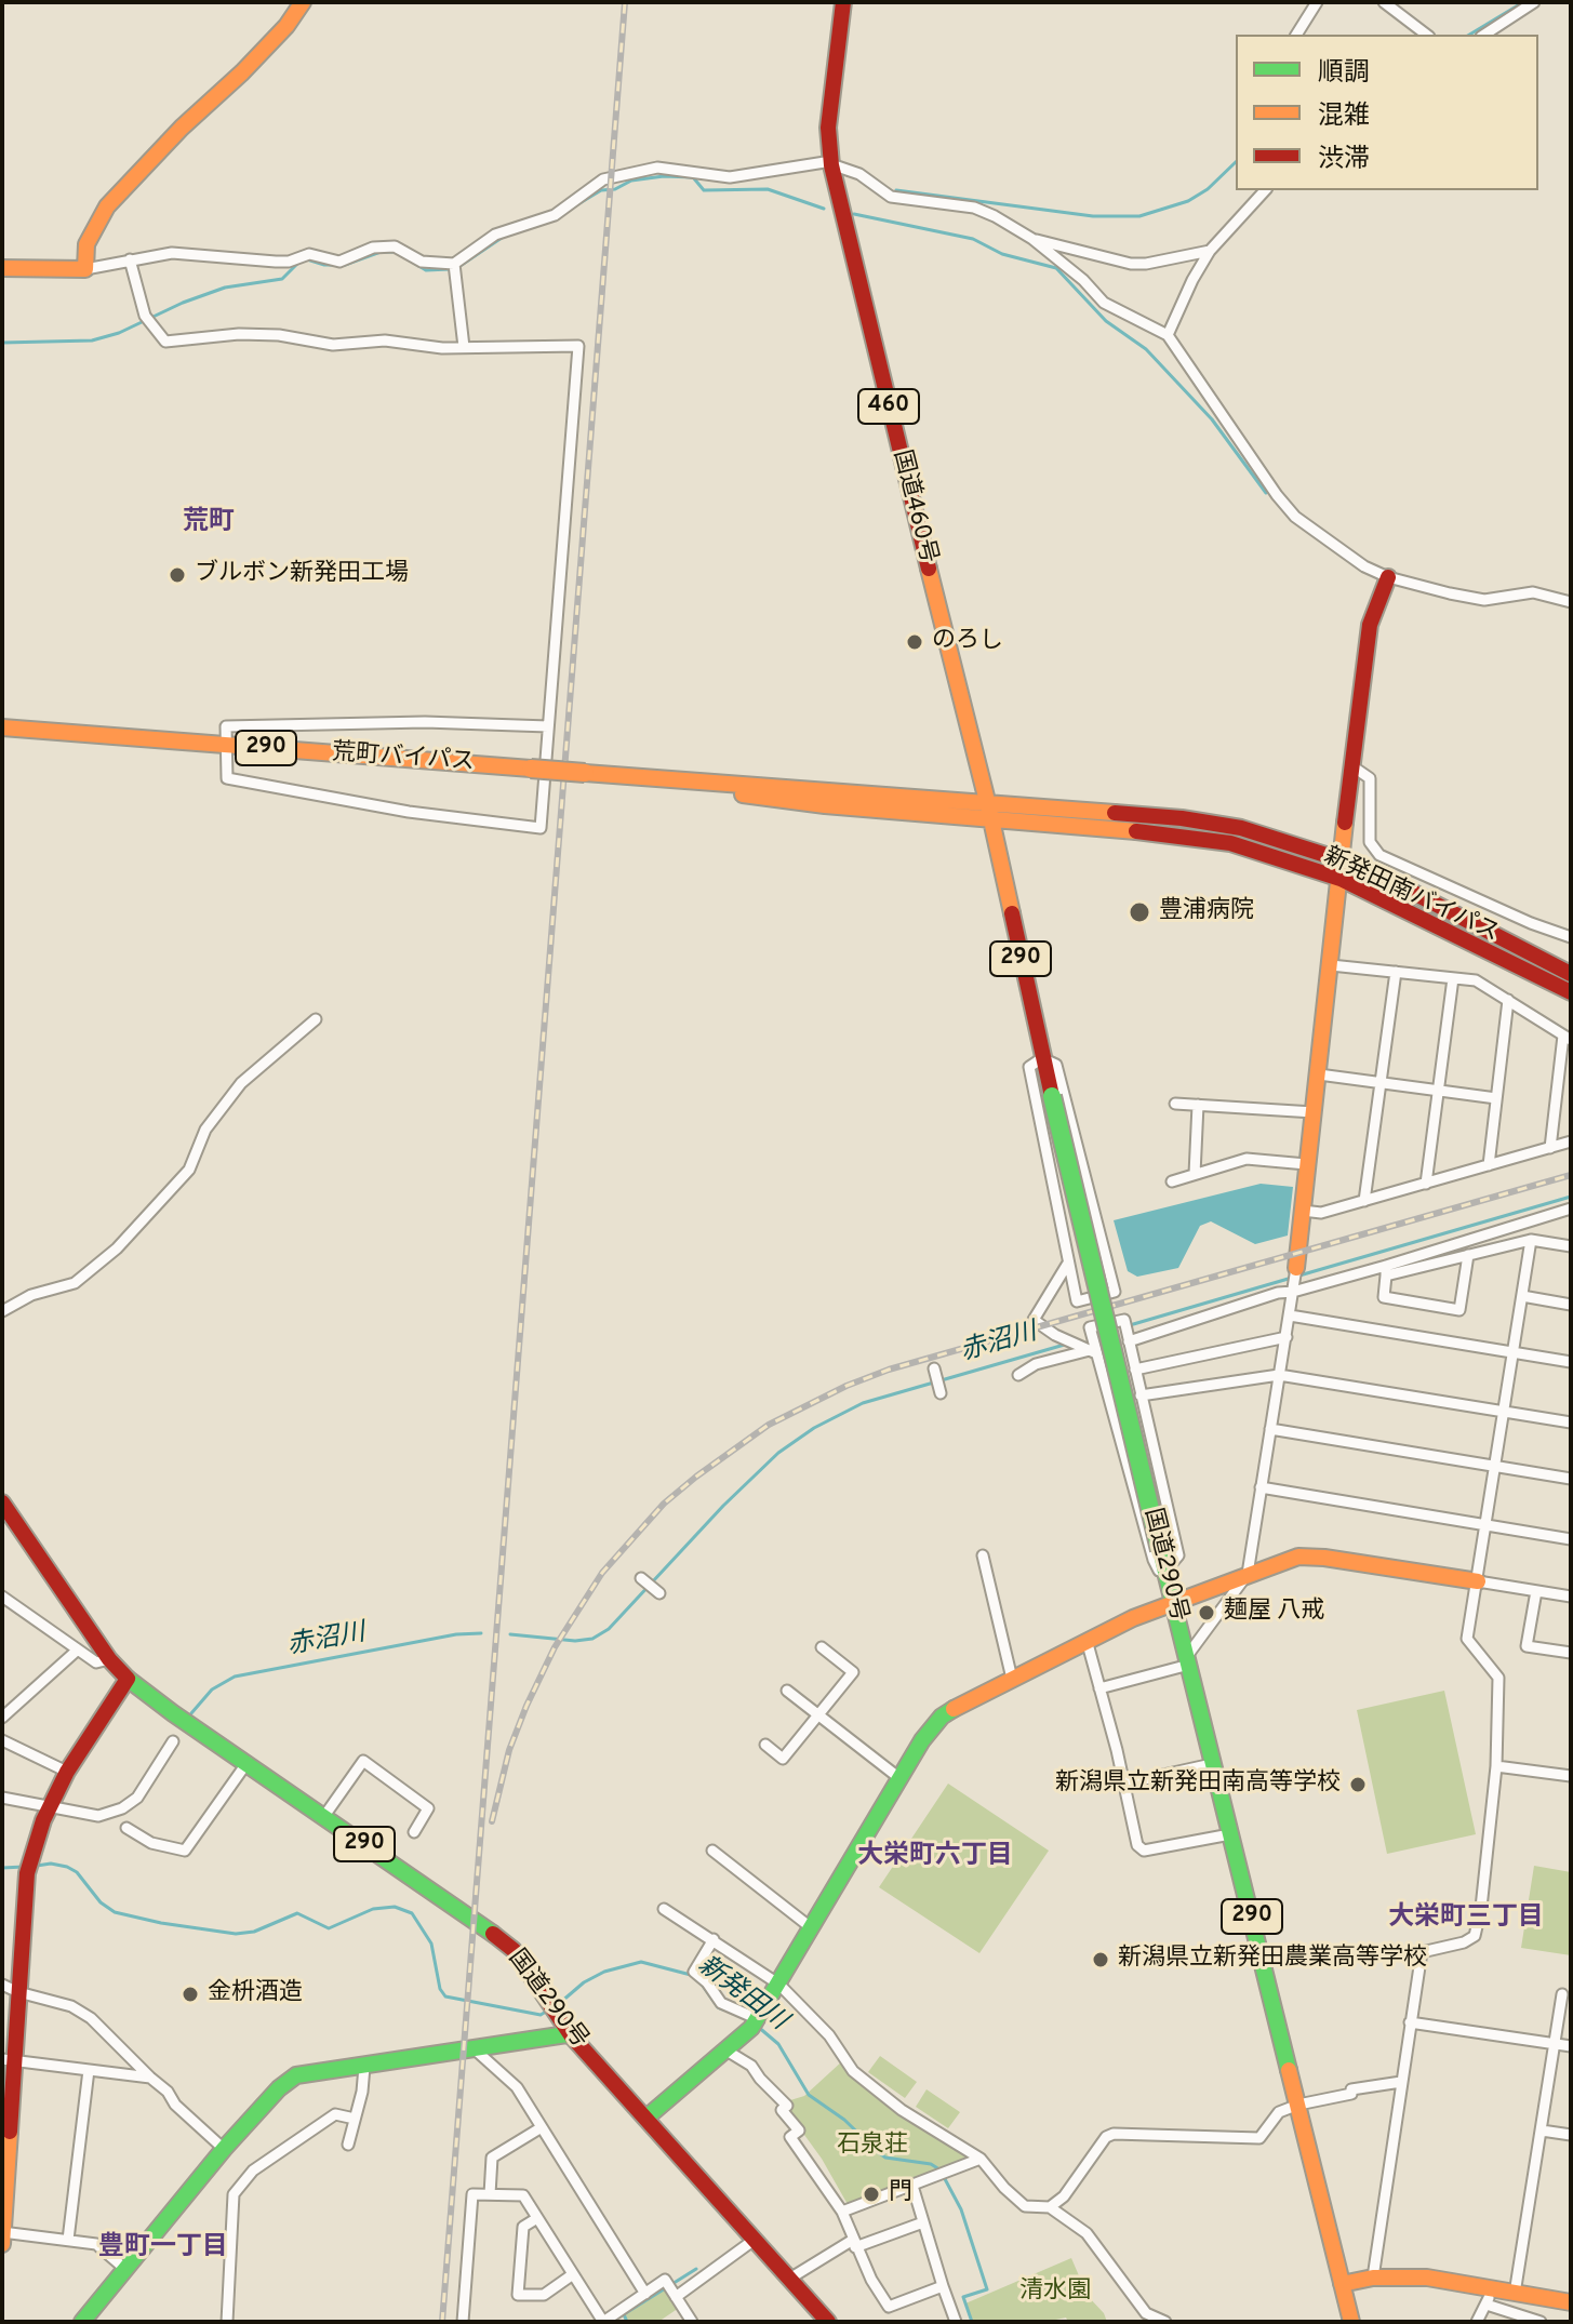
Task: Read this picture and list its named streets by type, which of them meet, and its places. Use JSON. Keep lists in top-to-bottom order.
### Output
{
  "streets": {
    "main road": [
      "460",
      "国道460号",
      "290",
      "荒町バイパス",
      "新発田南バイパス",
      "国道290号"
    ]
  },
  "crossings": [
    ["国道460号", "荒町バイパス"],
    ["国道460号", "新発田南バイパス"],
    ["国道460号", "国道290号"],
    ["荒町バイパス", "新発田南バイパス"],
    ["荒町バイパス", "国道290号"],
    ["新発田南バイパス", "国道290号"]
  ],
  "districts": [
    "荒町",
    "大栄町六丁目",
    "大栄町三丁目",
    "豊町一丁目"
  ],
  "water": ["赤沼川", "新発田川"],
  "parks": ["石泉荘", "清水園"],
  "places": [
    "ブルボン新発田工場",
    "のろし",
    "豊浦病院",
    "麺屋 八戒",
    "新潟県立新発田南高等学校",
    "新潟県立新発田農業高等学校",
    "金枡酒造",
    "門"
  ],
  "legend": ["順調", "混雑", "渋滞"]
}
